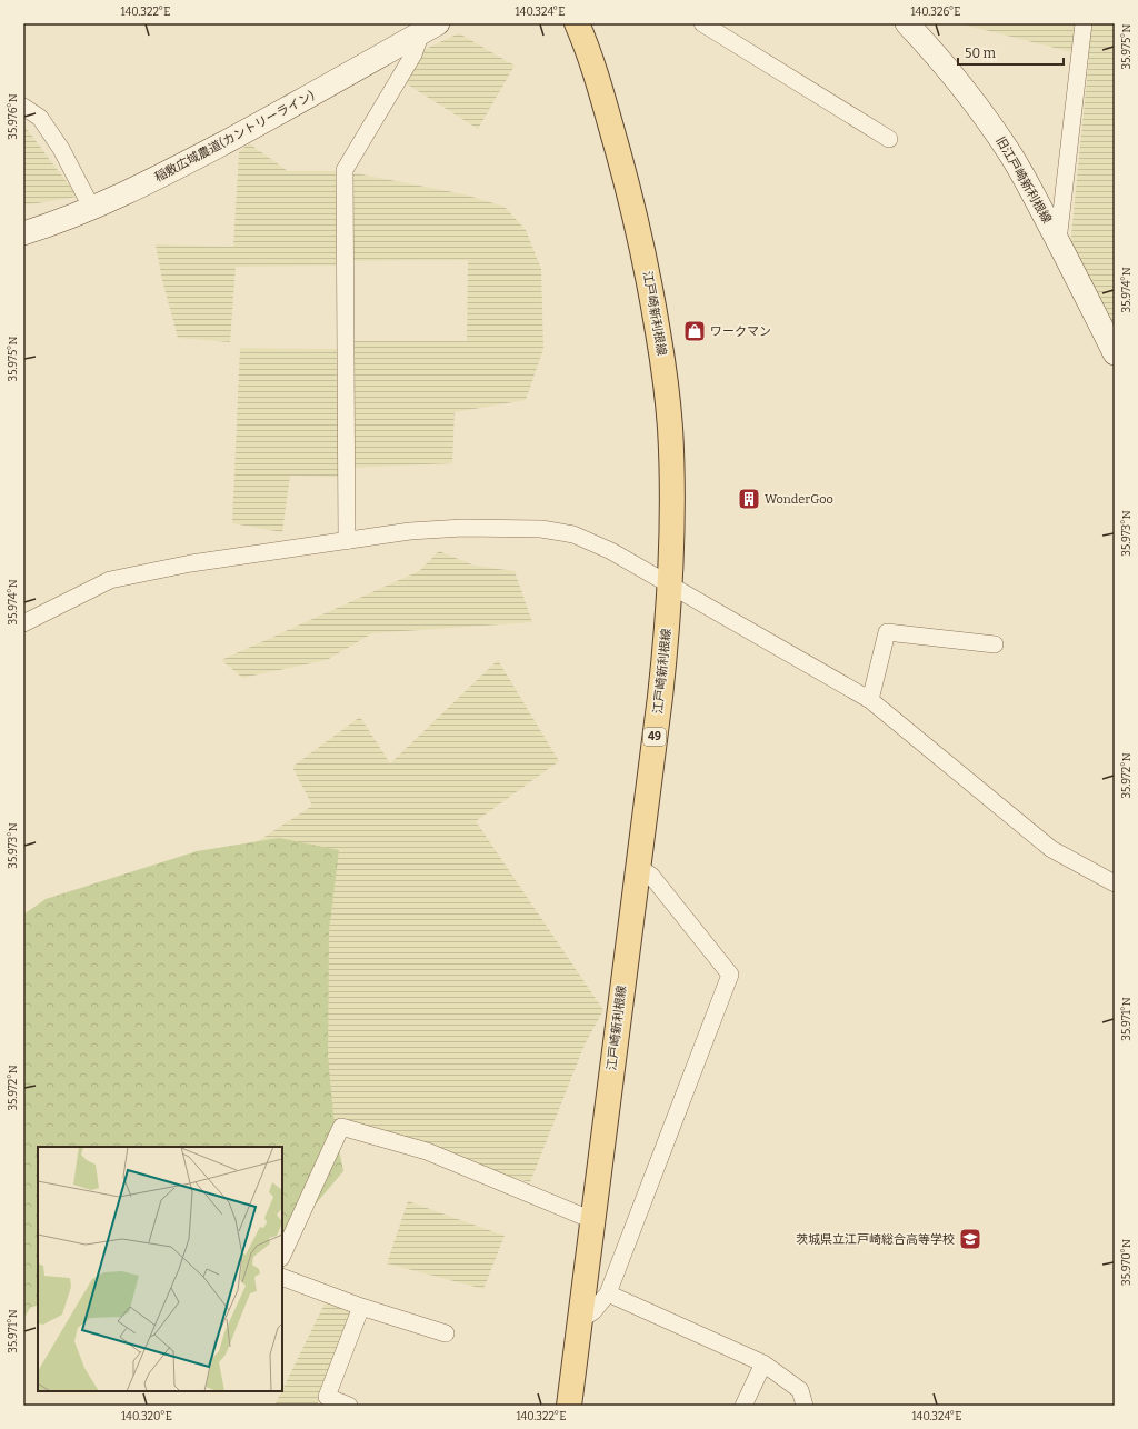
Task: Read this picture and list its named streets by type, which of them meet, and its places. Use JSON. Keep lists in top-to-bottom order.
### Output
{
  "streets": {
    "main road": ["江戸崎新利根線", "49"],
    "street": ["稲敷広域農道(カントリーライン)", "旧江戸崎新利根線"]
  },
  "places": {
    "shop": ["ワークマン"],
    "building": ["WonderGoo"],
    "school or university": ["茨城県立江戸崎総合高等学校"]
  },
  "scale_bar": "50 m",
  "coordinates": [
    "140.322°E",
    "140.324°E",
    "140.326°E",
    "35.975°N",
    "35.976°N",
    "35.974°N",
    "35.973°N",
    "35.972°N",
    "35.971°N",
    "35.970°N",
    "140.320°E"
  ]
}
